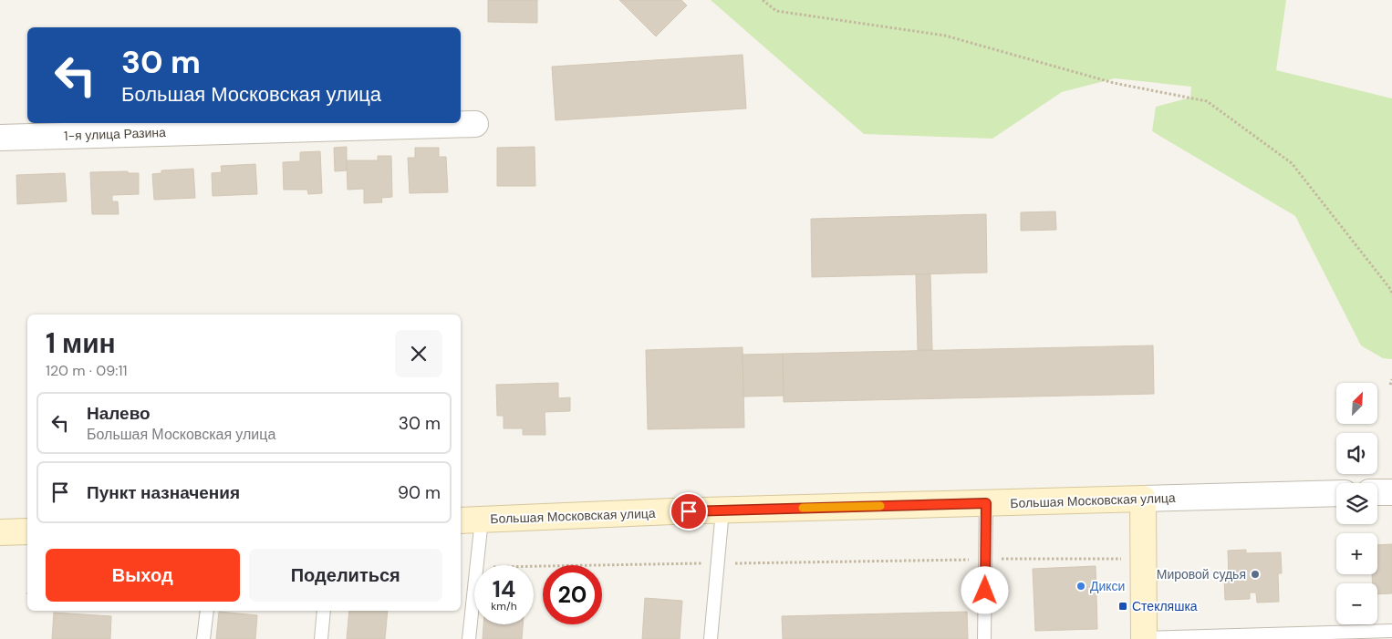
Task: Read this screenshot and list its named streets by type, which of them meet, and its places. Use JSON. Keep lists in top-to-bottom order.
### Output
{
  "streets": {
    "street": ["1-я улица Разина", "Большая Московская улица"]
  },
  "places": {
    "other": ["Мировой судья", "Дикси"],
    "transit": ["Стекляшка"]
  },
  "north": "top right",
  "page": {
    "turn": ["30 m", "Большая Московская улица"],
    "heading": ["1 мин", "120 m · 09:11"],
    "map_buttons": ["+", "−"],
    "list": [
      {
        "name": "Налево",
        "note": "Большая Московская улица",
        "value": "30 m"
      },
      {
        "name": "Пункт назначения",
        "value": "90 m"
      }
    ],
    "buttons": ["Выход", "Поделиться"],
    "speed": "14 km/h",
    "limit": "20"
  }
}
